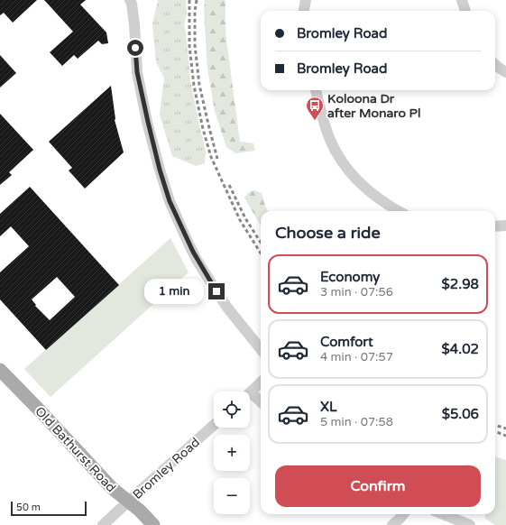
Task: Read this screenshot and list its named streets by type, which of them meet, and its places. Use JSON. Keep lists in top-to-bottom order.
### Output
{
  "streets": {
    "main road": ["Old Bathurst Road"],
    "street": ["Bromley Road"]
  },
  "crossings": [
    ["Old Bathurst Road", "Bromley Road"]
  ],
  "places": {
    "bus stop": ["Koloona Dr after Monaro Pl"]
  },
  "scale_bar": "50 m",
  "page": {
    "banner": ["Bromley Road", "Bromley Road"],
    "heading": "Choose a ride",
    "list": [
      {
        "name": "Economy",
        "note": "3 min · 07:56",
        "value": "$2.98"
      },
      {
        "name": "Comfort",
        "note": "4 min · 07:57",
        "value": "$4.02"
      },
      {
        "name": "XL",
        "note": "5 min · 07:58",
        "value": "$5.06"
      }
    ],
    "bubble": "1 min",
    "map_buttons": ["+", "−"],
    "buttons": "Confirm",
    "scale": "50 m"
  }
}
